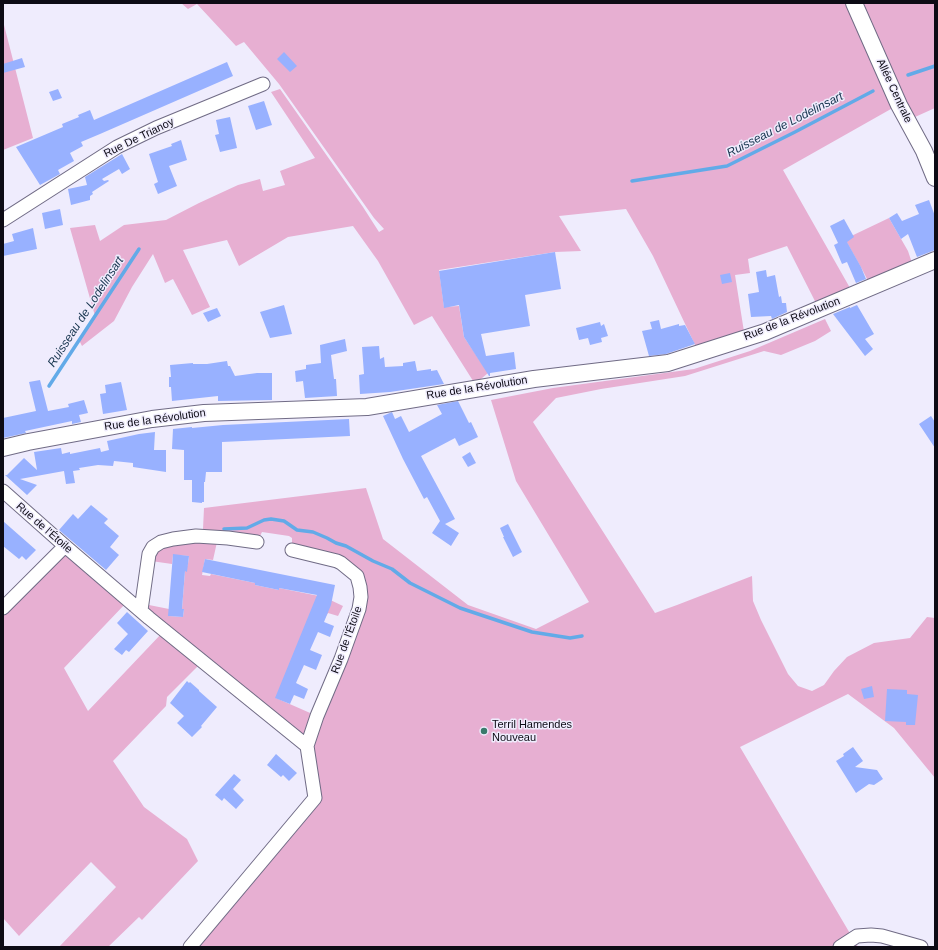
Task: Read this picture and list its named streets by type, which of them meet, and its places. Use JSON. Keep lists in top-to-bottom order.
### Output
{
  "streets": {
    "street": [
      "Allée Centrale",
      "Rue De Trianoy",
      "Rue de la Révolution",
      "Rue de l'Étoile"
    ]
  },
  "water": ["Ruisseau de Lodelinsart"],
  "places": ["Terril Hamendes Nouveau"]
}
